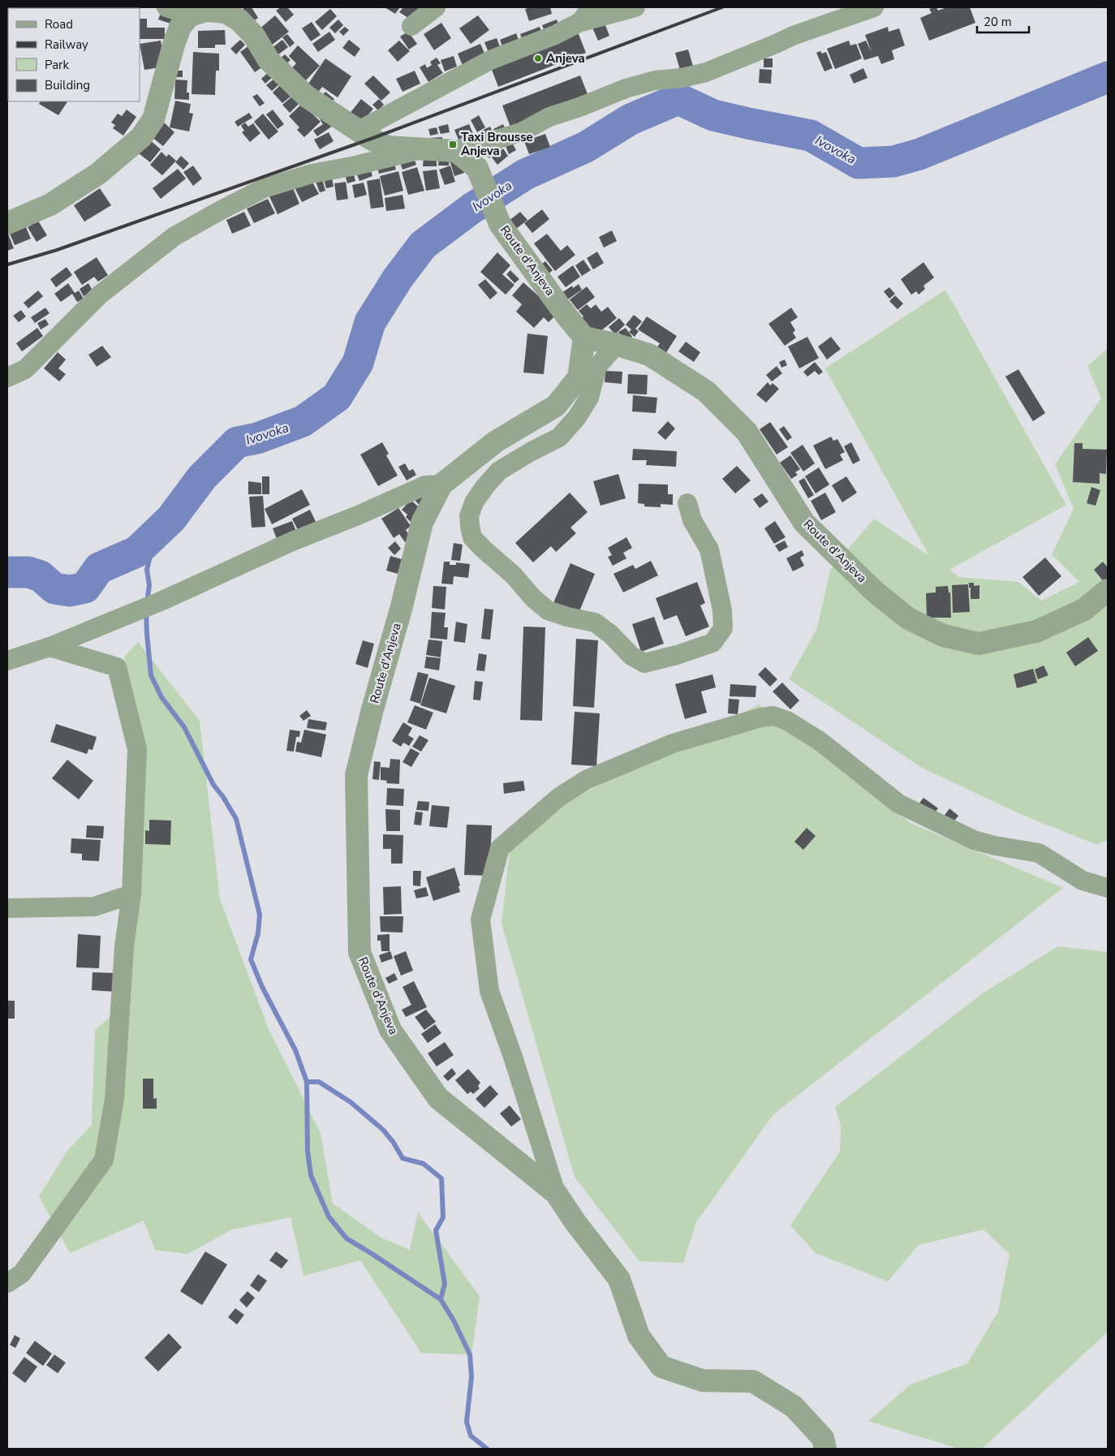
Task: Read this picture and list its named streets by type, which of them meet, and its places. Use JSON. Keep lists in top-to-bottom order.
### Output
{
  "streets": {
    "street": ["Route d'Anjeva"]
  },
  "water": ["Ivovoka"],
  "places": {
    "other": ["Anjeva"],
    "transit": ["Taxi Brousse Anjeva"]
  },
  "legend": [
    "Road",
    "Railway",
    "Park",
    "Building"
  ],
  "scale_bar": "20 m"
}
